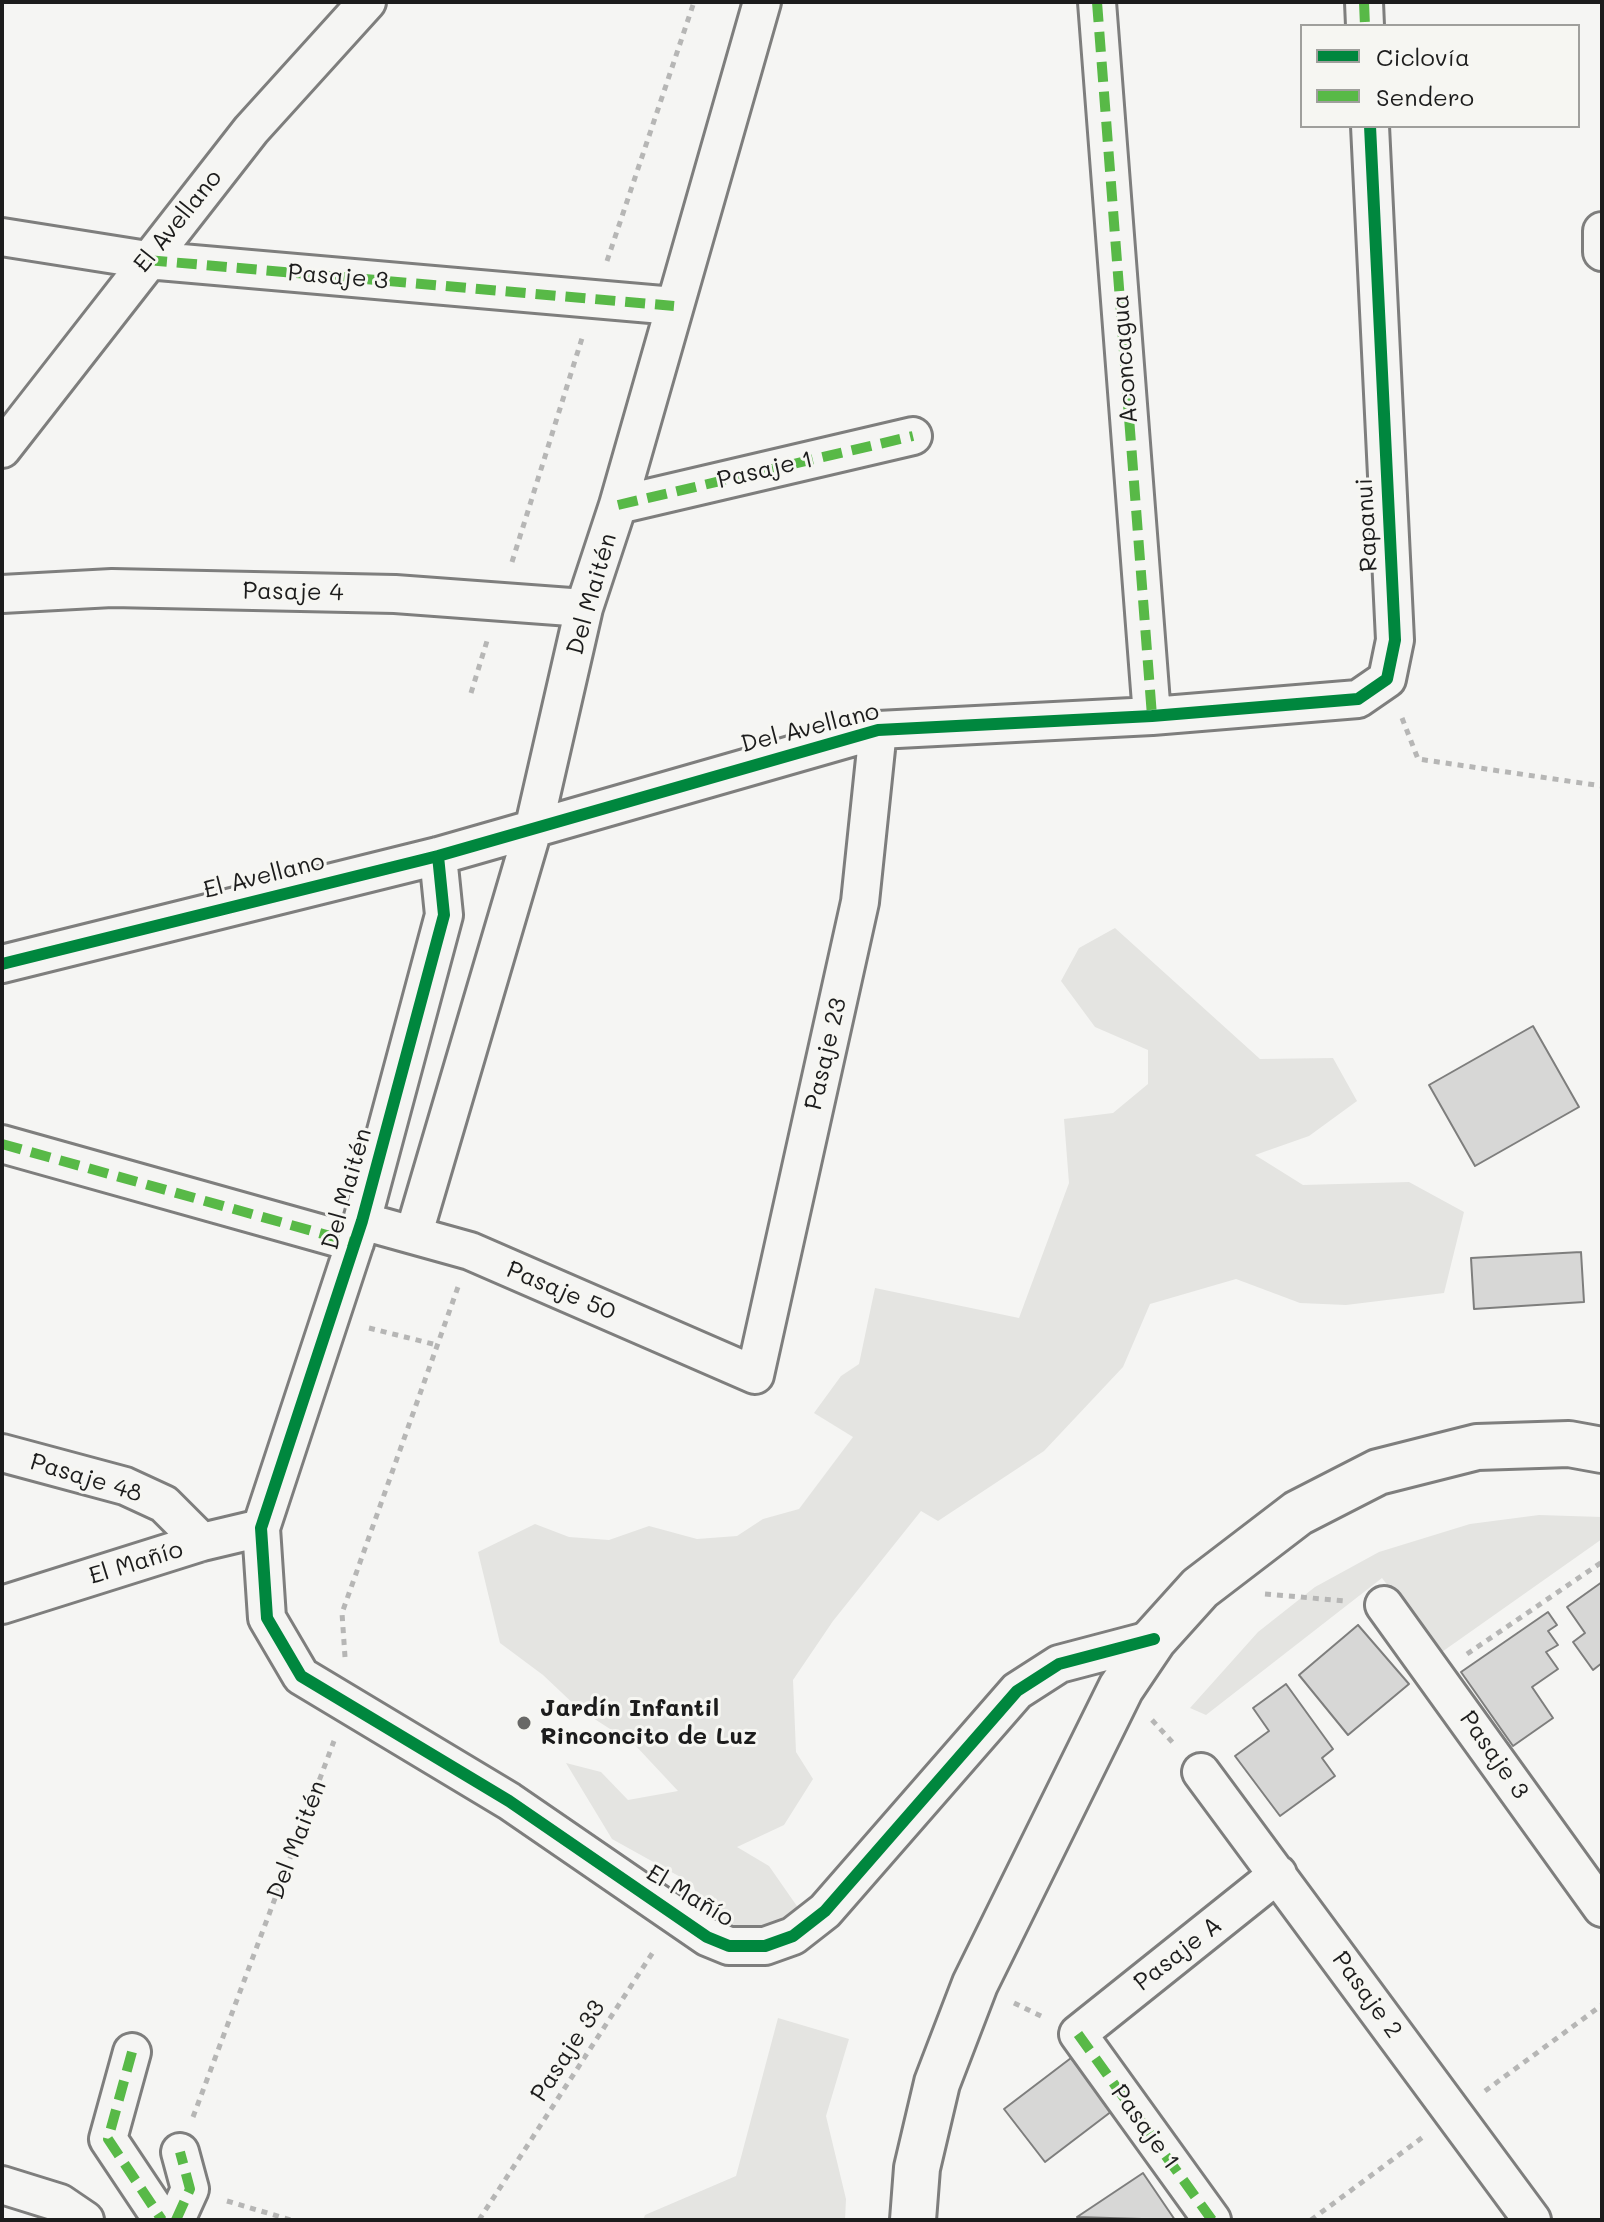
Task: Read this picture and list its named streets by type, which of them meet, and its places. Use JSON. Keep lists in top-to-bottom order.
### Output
{
  "streets": {
    "street": [
      "El Avellano",
      "Pasaje 3",
      "Aconcagua",
      "Pasaje 1",
      "Rapanui",
      "Pasaje 4",
      "Del Maitén",
      "Del Avellano",
      "Pasaje 23",
      "Pasaje 50",
      "Pasaje 48",
      "El Mañío",
      "Pasaje A",
      "Pasaje 2"
    ],
    "path": ["Pasaje 33"]
  },
  "crossings": [
    ["El Avellano", "Pasaje 3"],
    ["El Avellano", "Del Maitén"],
    ["El Avellano", "Del Avellano"],
    ["Pasaje 3", "Del Maitén"],
    ["Aconcagua", "Del Avellano"],
    ["Pasaje 1", "Del Maitén"],
    ["Pasaje 1", "Pasaje A"],
    ["Pasaje 4", "Del Maitén"],
    ["Del Maitén", "Del Avellano"],
    ["Del Maitén", "Pasaje 50"],
    ["Del Maitén", "El Mañío"],
    ["Del Avellano", "Pasaje 23"],
    ["Pasaje 23", "Pasaje 50"],
    ["Pasaje 48", "El Mañío"],
    ["El Mañío", "Pasaje 33"],
    ["Pasaje A", "Pasaje 2"]
  ],
  "places": ["Jardín Infantil Rinconcito de Luz"],
  "legend": ["Ciclovía", "Sendero"]
}
